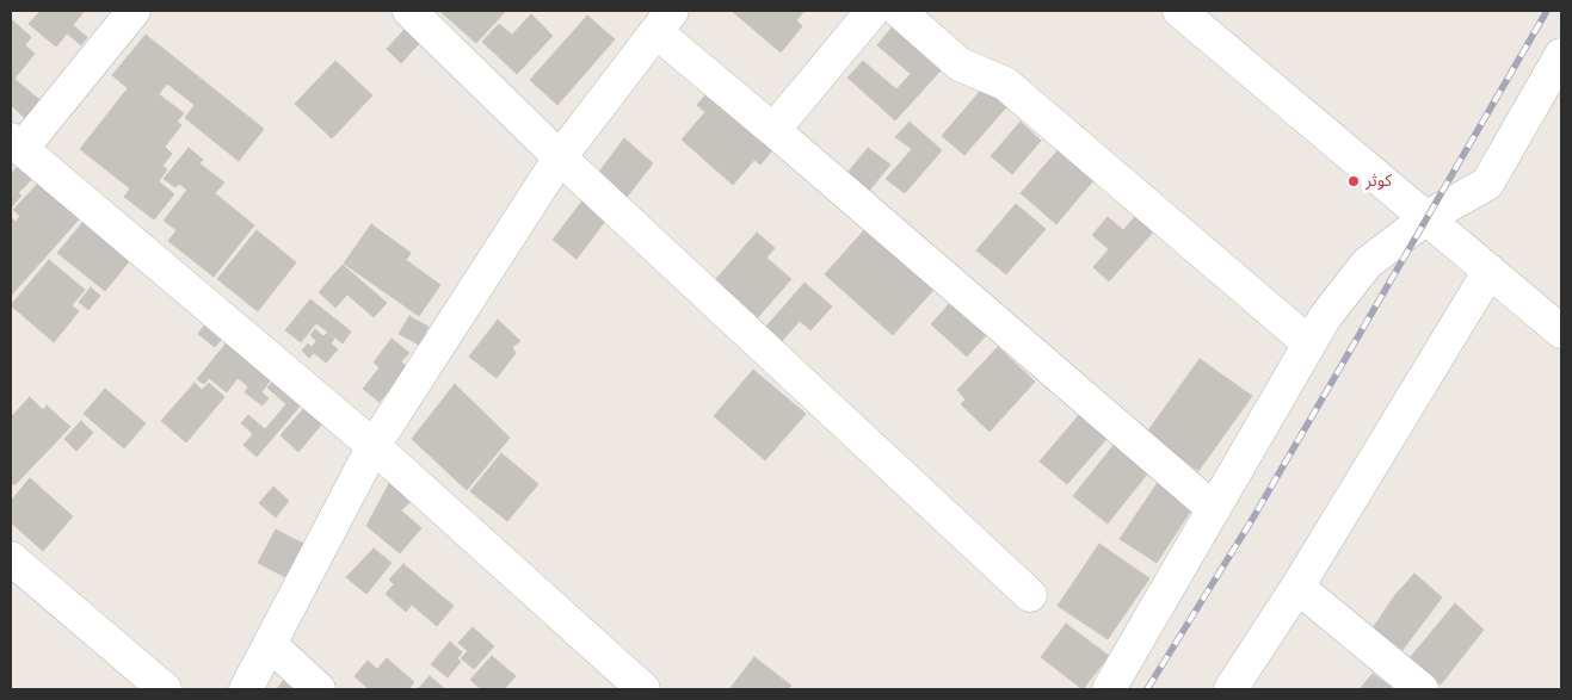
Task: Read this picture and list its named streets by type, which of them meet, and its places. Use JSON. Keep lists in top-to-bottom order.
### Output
{
  "places": ["كوثر"]
}
